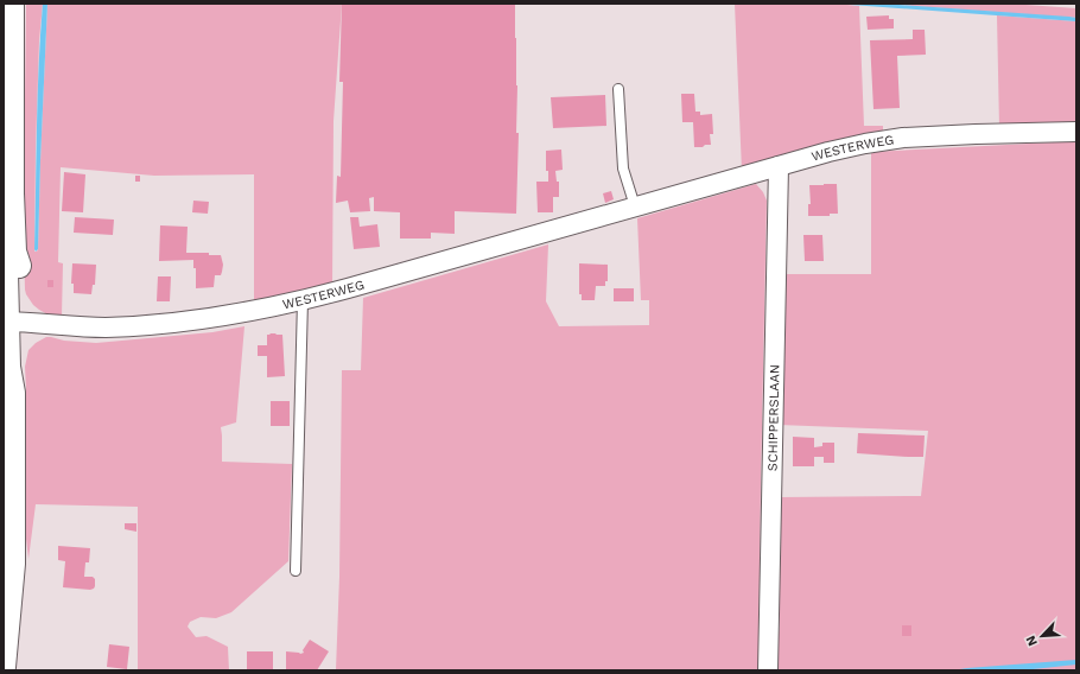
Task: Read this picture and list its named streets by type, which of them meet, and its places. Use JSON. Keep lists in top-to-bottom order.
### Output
{
  "streets": {
    "street": ["WESTERWEG", "SCHIPPERSLAAN"]
  },
  "crossings": [
    ["WESTERWEG", "SCHIPPERSLAAN"]
  ],
  "north": "bottom left"
}
